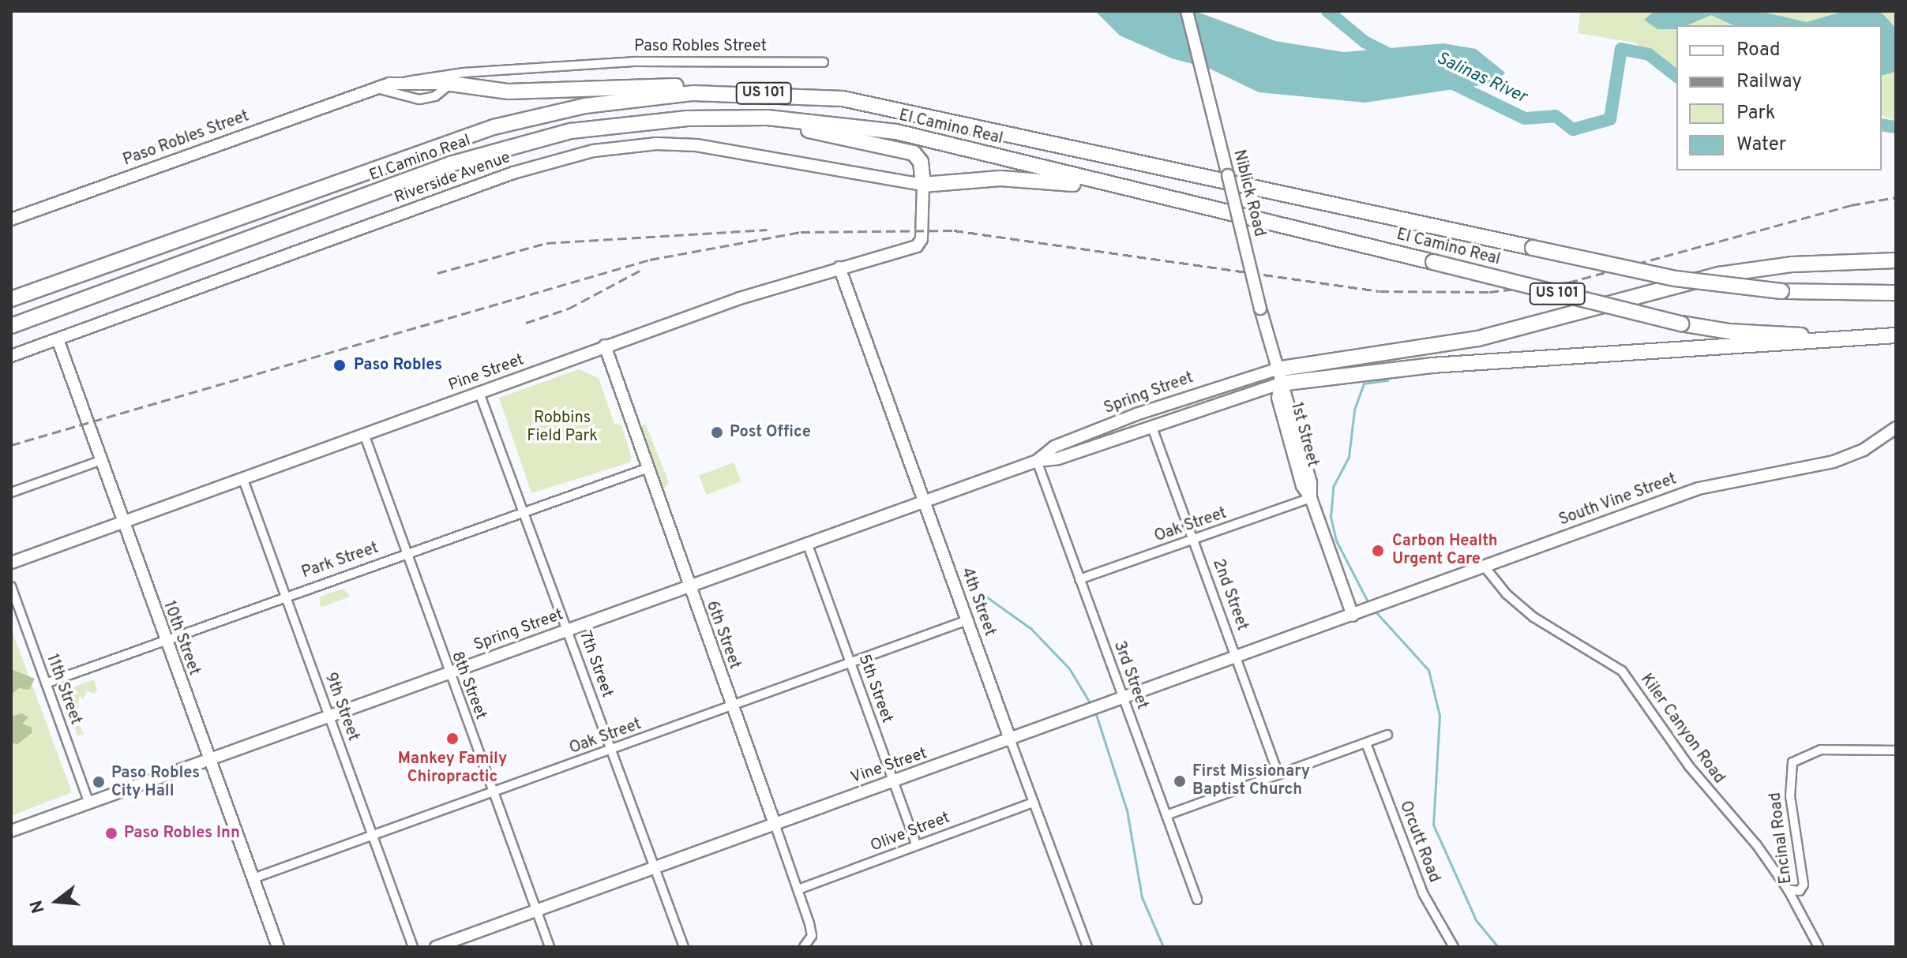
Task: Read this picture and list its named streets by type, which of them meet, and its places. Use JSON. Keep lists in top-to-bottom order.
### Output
{
  "streets": {
    "highway": ["US 101", "El Camino Real"],
    "street": [
      "Paso Robles Street",
      "Riverside Avenue",
      "Niblick Road",
      "Pine Street",
      "Spring Street",
      "1st Street",
      "South Vine Street",
      "Oak Street",
      "Park Street",
      "2nd Street",
      "4th Street",
      "6th Street",
      "10th Street",
      "7th Street",
      "3rd Street",
      "8th Street",
      "5th Street",
      "11th Street",
      "9th Street",
      "Kiler Canyon Road",
      "Vine Street",
      "Olive Street",
      "Encinal Road",
      "Orcutt Road"
    ]
  },
  "crossings": [
    ["Riverside Avenue", "Pine Street"],
    ["Riverside Avenue", "10th Street"],
    ["Niblick Road", "Spring Street"],
    ["Niblick Road", "1st Street"],
    ["Pine Street", "4th Street"],
    ["Pine Street", "6th Street"],
    ["Pine Street", "10th Street"],
    ["Pine Street", "7th Street"],
    ["Pine Street", "8th Street"],
    ["Pine Street", "9th Street"],
    ["Spring Street", "1st Street"],
    ["Spring Street", "2nd Street"],
    ["Spring Street", "4th Street"],
    ["Spring Street", "6th Street"],
    ["Spring Street", "10th Street"],
    ["Spring Street", "7th Street"],
    ["Spring Street", "3rd Street"],
    ["Spring Street", "8th Street"],
    ["Spring Street", "5th Street"],
    ["Spring Street", "11th Street"],
    ["Spring Street", "9th Street"],
    ["1st Street", "South Vine Street"],
    ["1st Street", "Oak Street"],
    ["1st Street", "Vine Street"],
    ["South Vine Street", "Kiler Canyon Road"],
    ["South Vine Street", "Vine Street"],
    ["Oak Street", "2nd Street"],
    ["Oak Street", "4th Street"],
    ["Oak Street", "6th Street"],
    ["Oak Street", "10th Street"],
    ["Oak Street", "7th Street"],
    ["Oak Street", "3rd Street"],
    ["Oak Street", "8th Street"],
    ["Oak Street", "5th Street"],
    ["Oak Street", "9th Street"],
    ["Park Street", "6th Street"],
    ["Park Street", "10th Street"],
    ["Park Street", "7th Street"],
    ["Park Street", "8th Street"],
    ["Park Street", "11th Street"],
    ["Park Street", "9th Street"],
    ["2nd Street", "Vine Street"],
    ["4th Street", "Vine Street"],
    ["4th Street", "Olive Street"],
    ["6th Street", "Vine Street"],
    ["6th Street", "Olive Street"],
    ["7th Street", "Vine Street"],
    ["3rd Street", "Vine Street"],
    ["8th Street", "Vine Street"],
    ["5th Street", "Vine Street"],
    ["5th Street", "Olive Street"],
    ["Kiler Canyon Road", "Encinal Road"]
  ],
  "water": ["Salinas River"],
  "parks": ["Robbins Field Park"],
  "places": [
    "Paso Robles",
    "Post Office",
    "Carbon Health Urgent Care",
    "Mankey Family Chiropractic",
    "First Missionary Baptist Church",
    "Paso Robles City Hall",
    "Paso Robles Inn"
  ],
  "legend": [
    "Road",
    "Railway",
    "Park",
    "Water"
  ],
  "north": "left"
}
